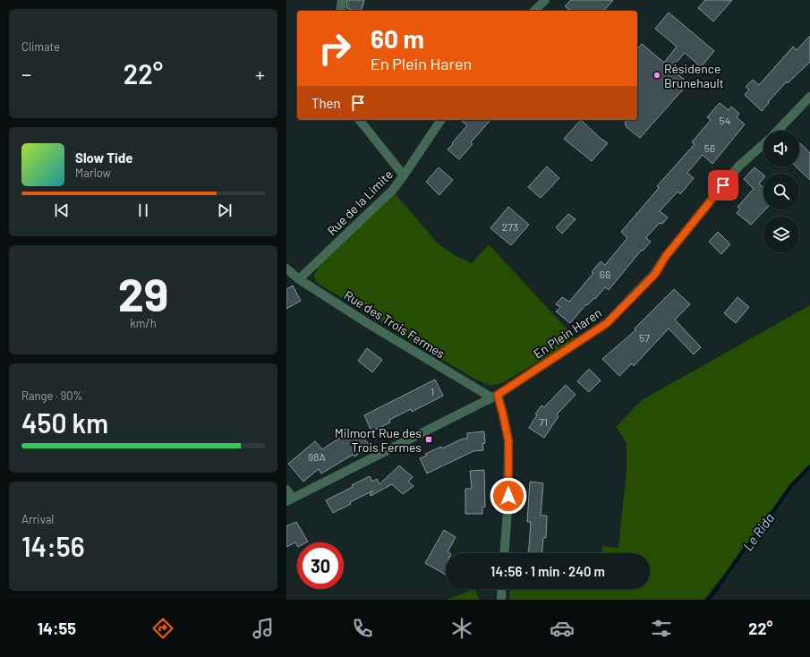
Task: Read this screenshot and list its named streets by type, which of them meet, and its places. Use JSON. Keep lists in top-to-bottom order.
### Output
{
  "streets": {
    "street": ["Rue de la Limite", "Rue des Trois Fermes", "En Plein Haren"]
  },
  "crossings": [
    ["Rue de la Limite", "Rue des Trois Fermes"],
    ["Rue des Trois Fermes", "En Plein Haren"]
  ],
  "water": ["Le Rida"],
  "places": {
    "other": ["Résidence Brunehault"],
    "transit": ["Milmort Rue des Trois Fermes"]
  },
  "house_numbers": [
    "54",
    "56",
    "273",
    "66",
    "57",
    "1",
    "71",
    "98A"
  ],
  "page": {
    "tile": [
      "Climate",
      ["29", "km/h"],
      ["Range · 90%", "450 km"],
      ["Arrival", "14:56"]
    ],
    "turn": ["60 m", "En Plein Haren"],
    "heat": ["−", "22°", "+"],
    "then": "Then",
    "song": ["Slow Tide", "Marlow"],
    "limit": "30",
    "trip": "14:56 · 1 min · 240 m",
    "tabs": ["14:55", "22°"]
  }
}
